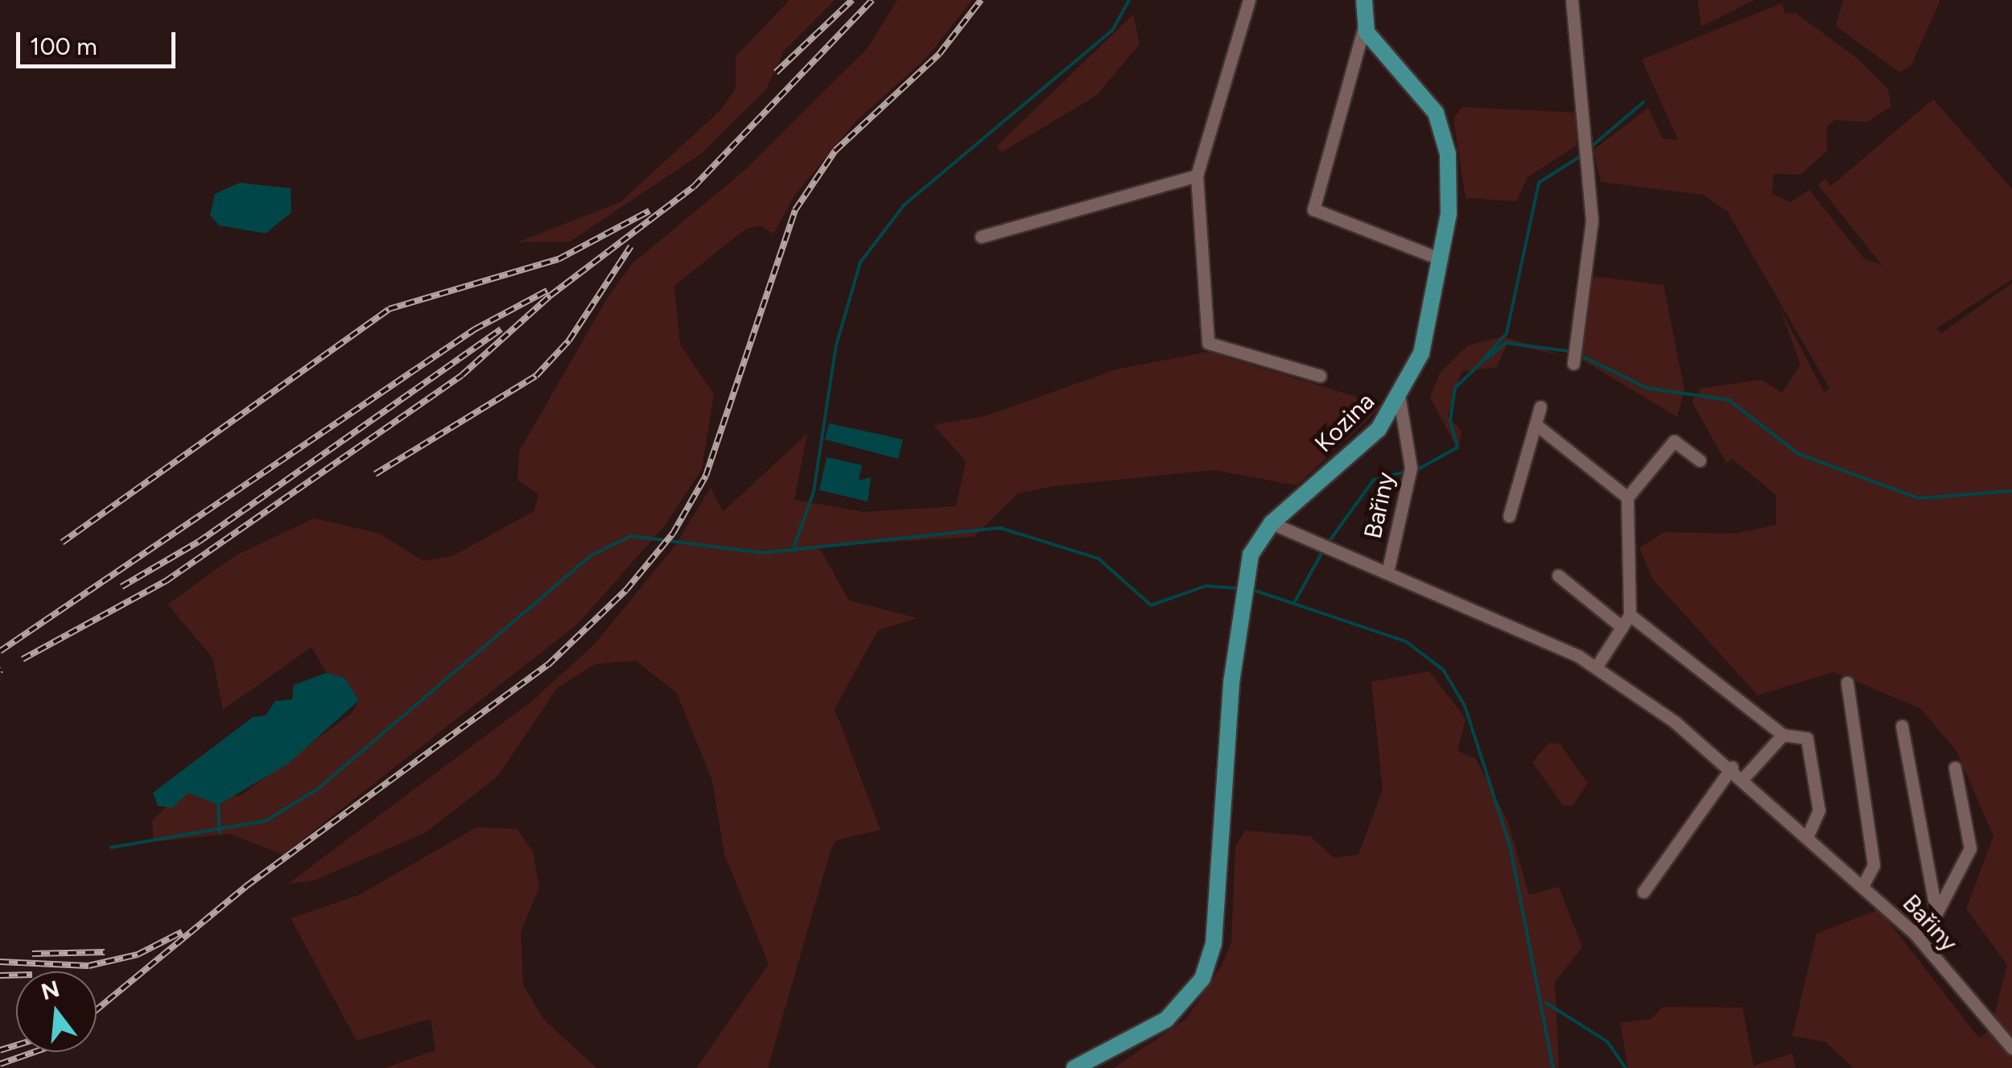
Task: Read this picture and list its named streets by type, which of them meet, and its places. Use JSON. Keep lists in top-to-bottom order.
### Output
{
  "streets": {
    "main road": ["Kozina"],
    "street": ["Bařiny"]
  },
  "crossings": [
    ["Kozina", "Bařiny"]
  ],
  "scale_bar": "100 m",
  "north": "top"
}
